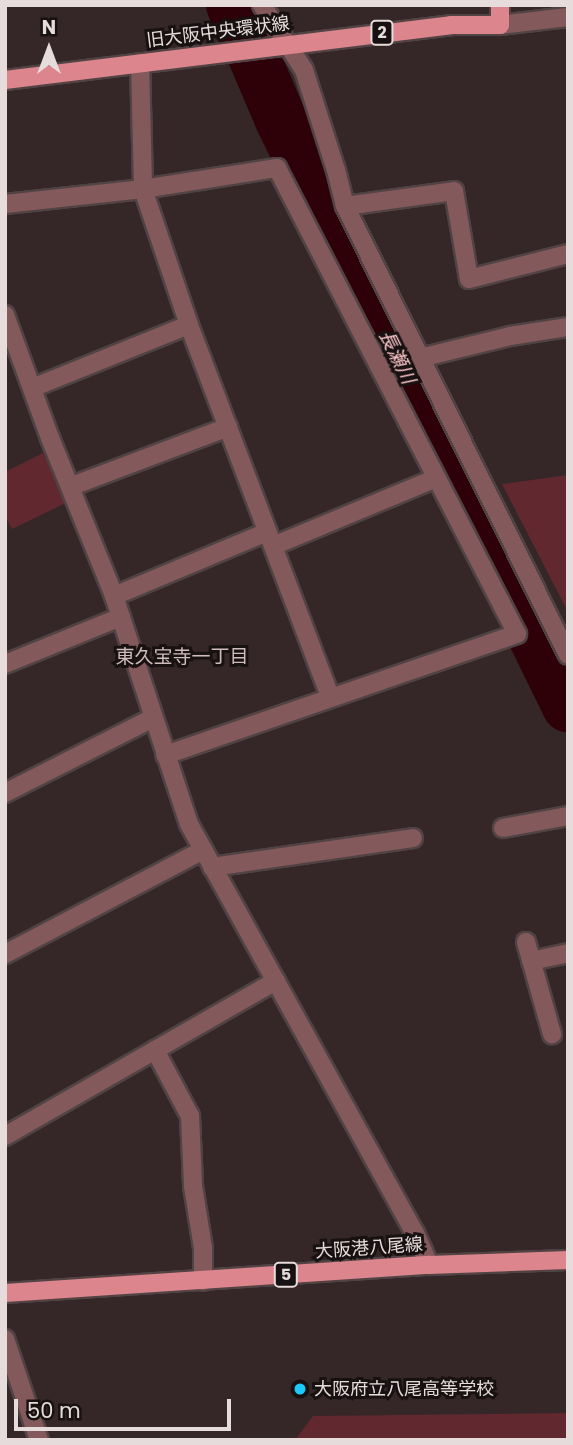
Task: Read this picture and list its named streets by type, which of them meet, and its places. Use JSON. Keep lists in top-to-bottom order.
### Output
{
  "streets": {
    "main road": [
      "旧大阪中央環状線",
      "2",
      "大阪港八尾線",
      "5"
    ]
  },
  "districts": ["東久宝寺一丁目"],
  "water": ["長瀬川"],
  "places": ["大阪府立八尾高等学校"],
  "scale_bar": "50 m",
  "north": "top"
}
